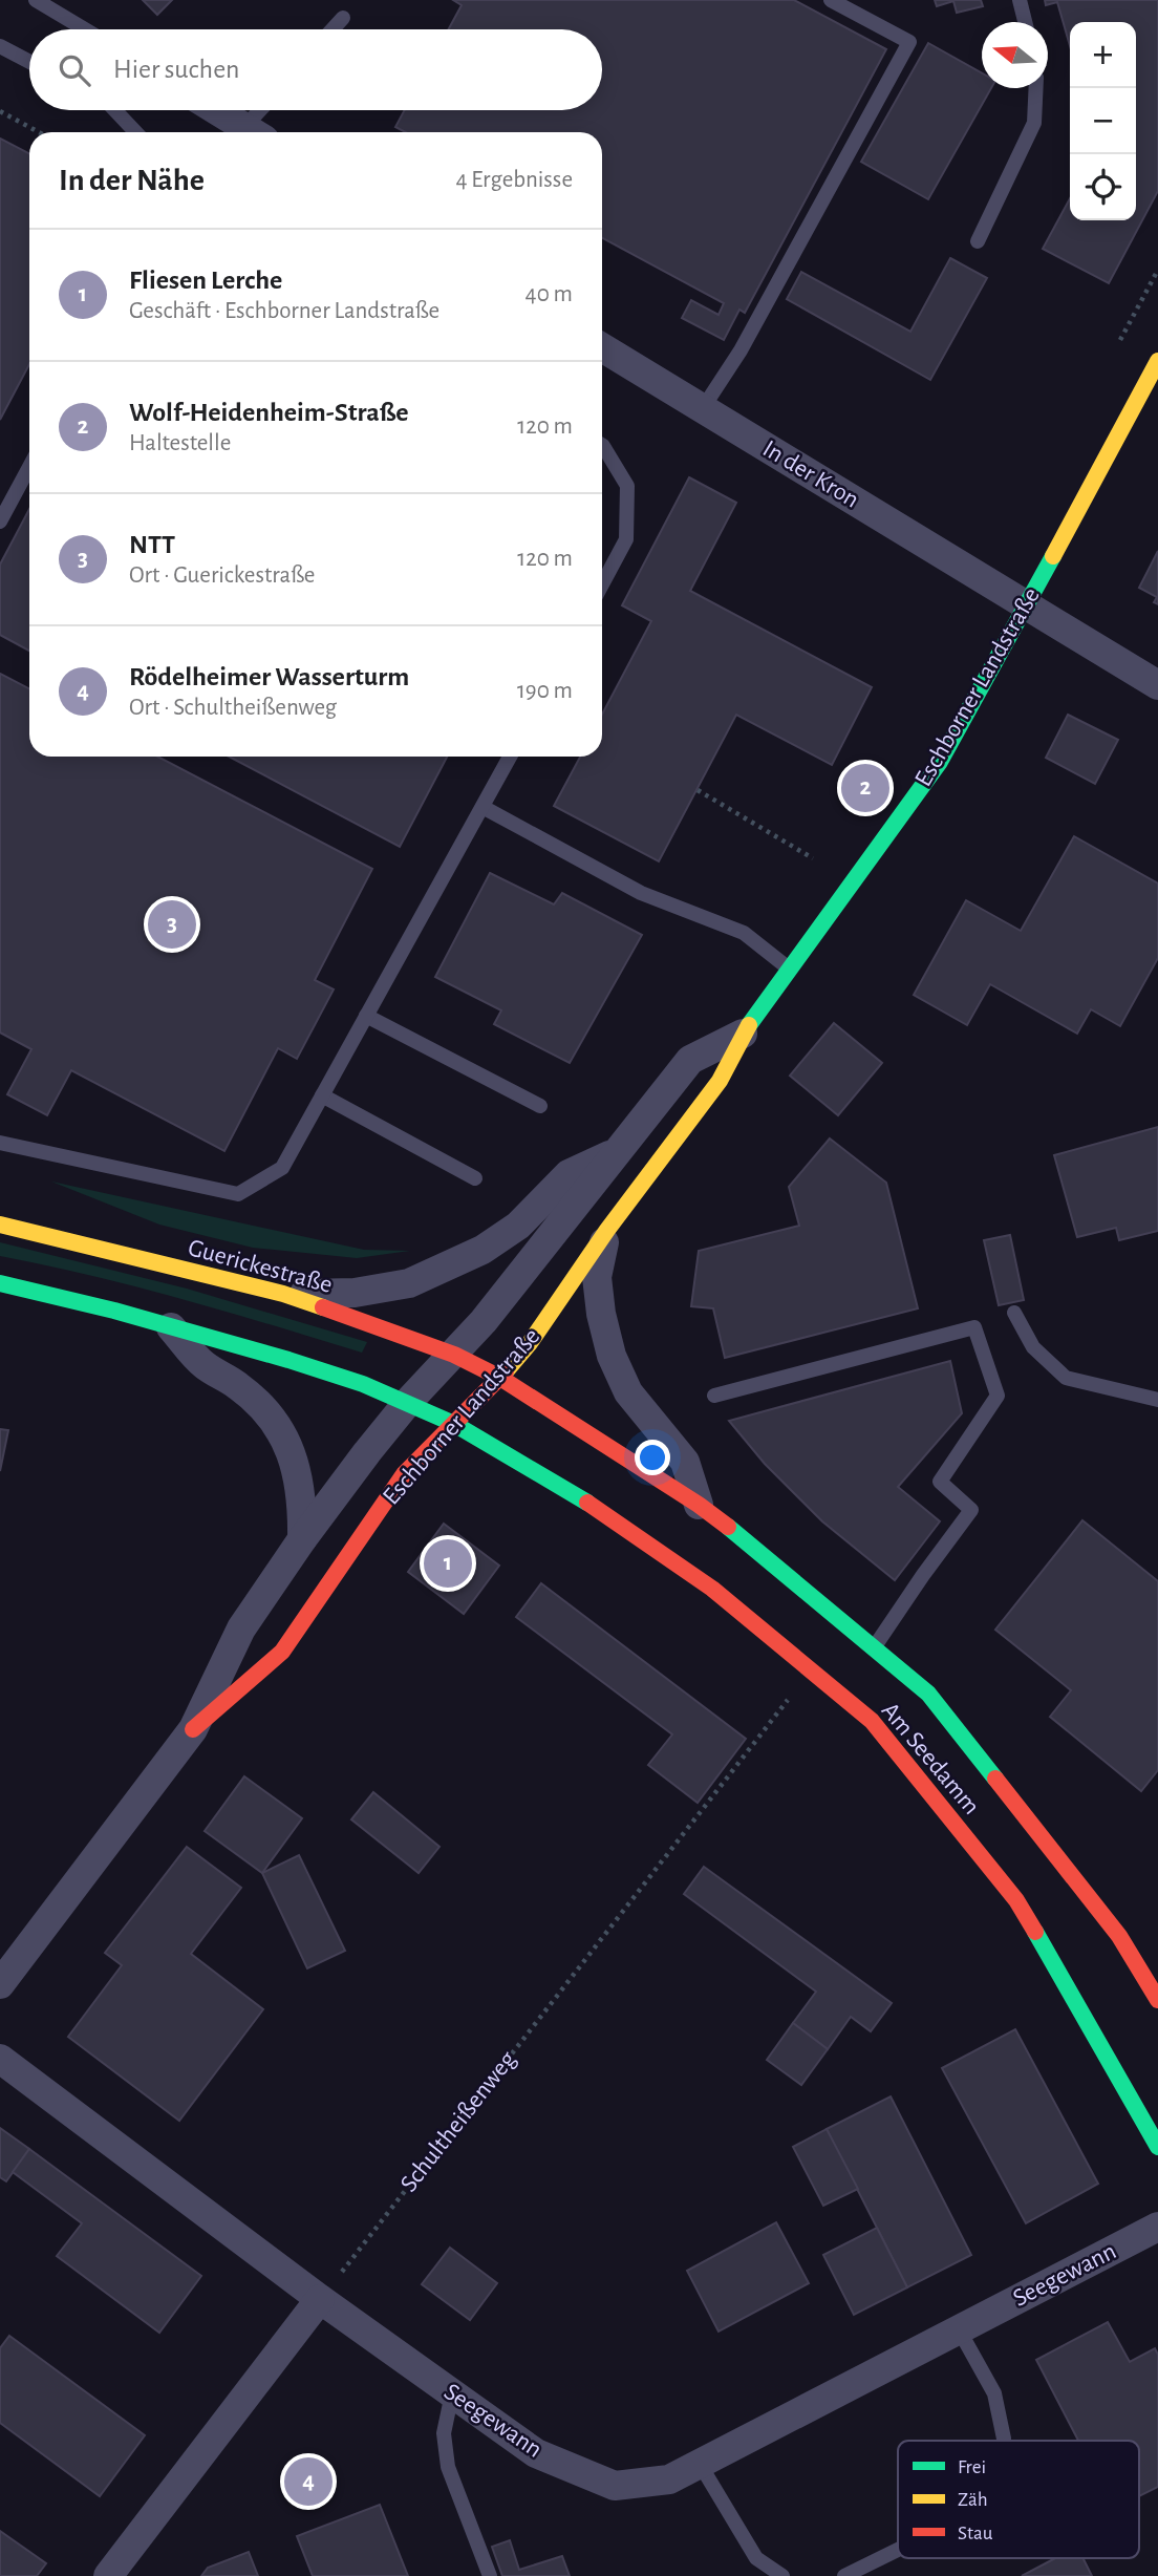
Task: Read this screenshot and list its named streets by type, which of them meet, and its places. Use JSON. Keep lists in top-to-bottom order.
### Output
{
  "streets": {
    "main road": ["Eschborner Landstraße", "Guerickestraße", "Am Seedamm"],
    "street": ["In der Kron", "Seegewann"],
    "path": ["Schultheißenweg"]
  },
  "crossings": [
    ["In der Kron", "Eschborner Landstraße"],
    ["Eschborner Landstraße", "Guerickestraße"],
    ["Eschborner Landstraße", "Am Seedamm"],
    ["Guerickestraße", "Am Seedamm"],
    ["Am Seedamm", "Schultheißenweg"],
    ["Schultheißenweg", "Seegewann"]
  ],
  "legend": ["Frei", "Zäh", "Stau"],
  "north": "left",
  "page": {
    "map_buttons": ["+", "−"],
    "search": "Hier suchen",
    "heading": ["In der Nähe", "4 Ergebnisse"],
    "list": [
      {
        "mark": "1",
        "name": "Fliesen Lerche",
        "note": "Geschäft · Eschborner Landstraße",
        "value": "40 m"
      },
      {
        "mark": "2",
        "name": "Wolf-Heidenheim-Straße",
        "note": "Haltestelle",
        "value": "120 m"
      },
      {
        "mark": "3",
        "name": "NTT",
        "note": "Ort · Guerickestraße",
        "value": "120 m"
      },
      {
        "mark": "4",
        "name": "Rödelheimer Wasserturm",
        "note": "Ort · Schultheißenweg",
        "value": "190 m"
      }
    ],
    "pins": [
      "2",
      "3",
      "1",
      "4"
    ]
  }
}
